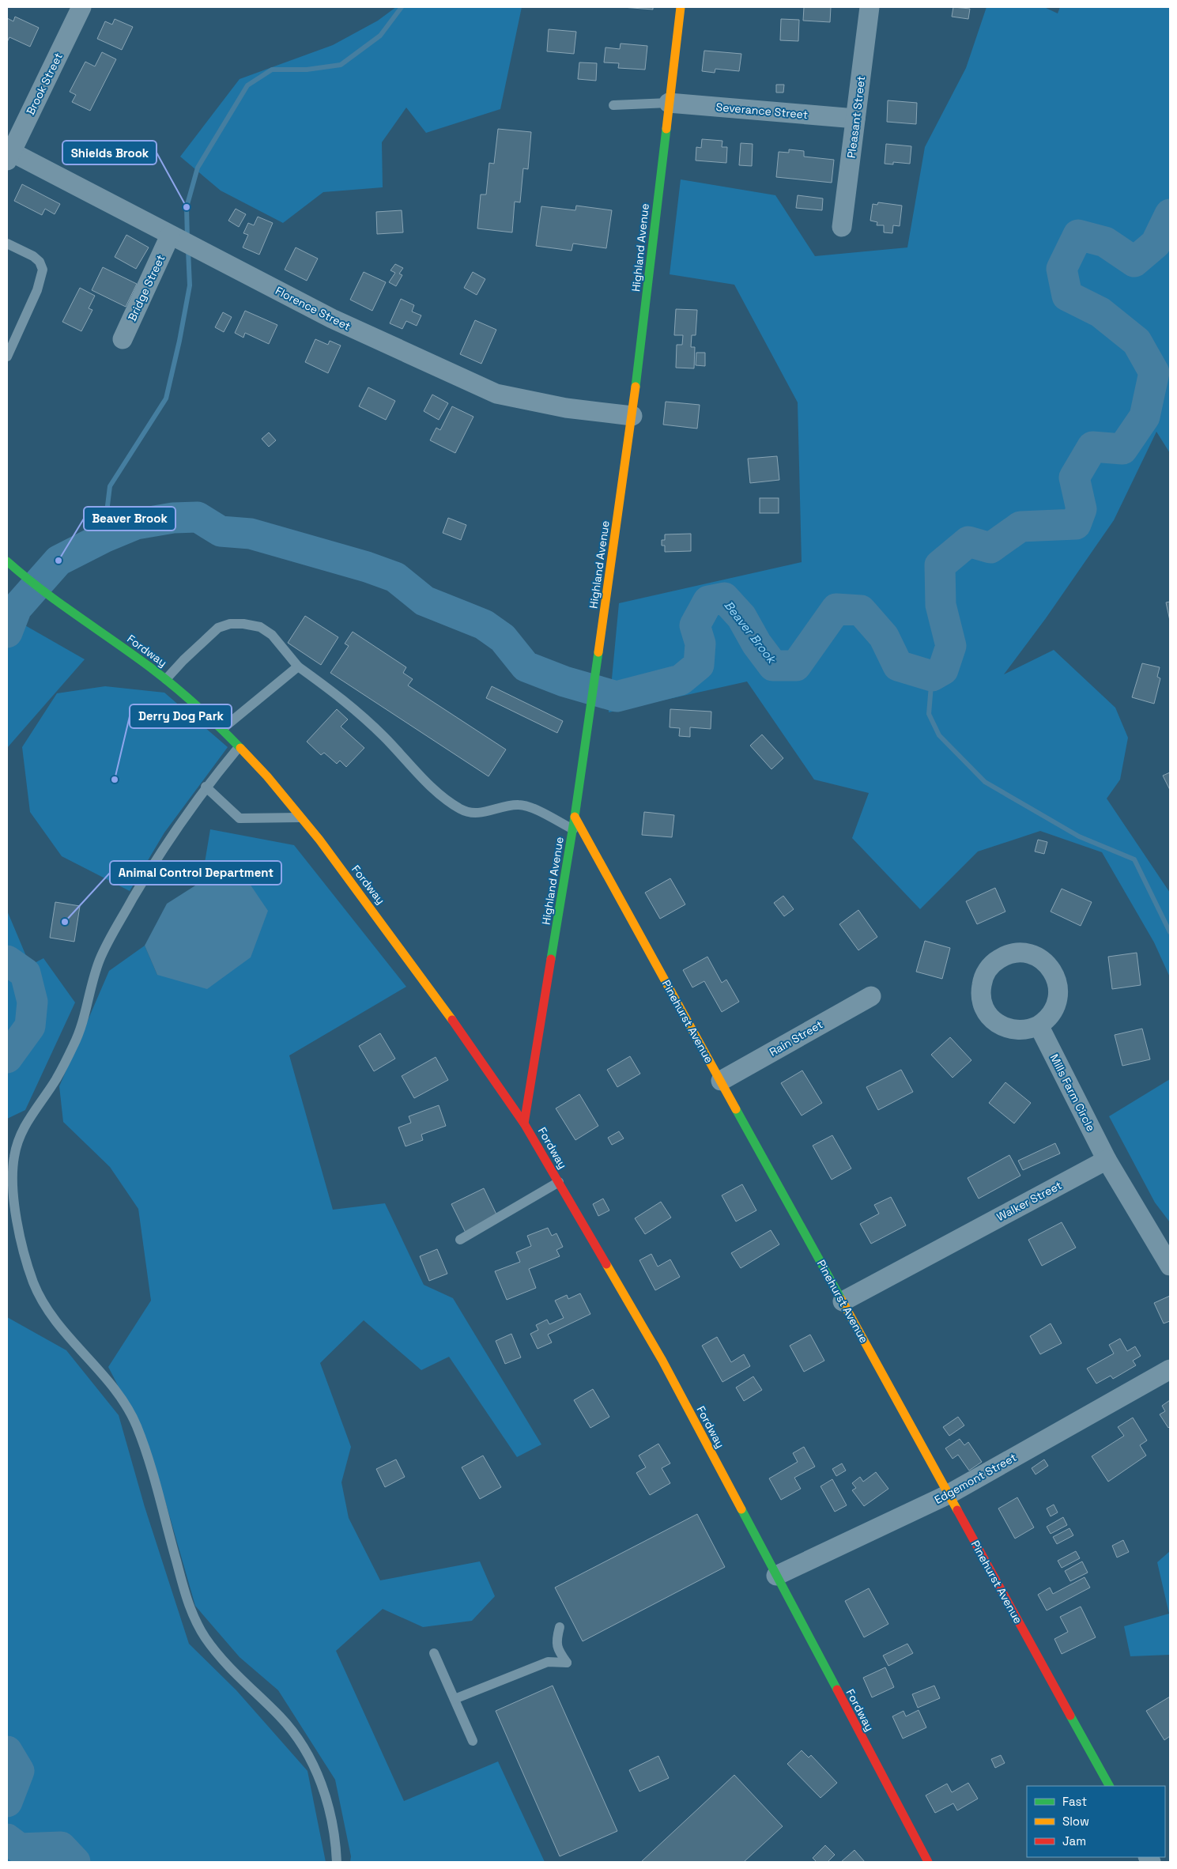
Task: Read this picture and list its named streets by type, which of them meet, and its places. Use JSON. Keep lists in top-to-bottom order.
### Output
{
  "streets": {
    "street": [
      "Brook Street",
      "Severance Street",
      "Pleasant Street",
      "Highland Avenue",
      "Bridge Street",
      "Florence Street",
      "Fordway",
      "Pinehurst Avenue",
      "Rain Street",
      "Mills Farm Circle",
      "Walker Street",
      "Edgemont Street"
    ]
  },
  "crossings": [
    ["Brook Street", "Florence Street"],
    ["Severance Street", "Pleasant Street"],
    ["Severance Street", "Highland Avenue"],
    ["Highland Avenue", "Florence Street"],
    ["Highland Avenue", "Fordway"],
    ["Highland Avenue", "Pinehurst Avenue"],
    ["Bridge Street", "Florence Street"],
    ["Fordway", "Edgemont Street"],
    ["Pinehurst Avenue", "Rain Street"],
    ["Pinehurst Avenue", "Walker Street"],
    ["Pinehurst Avenue", "Edgemont Street"],
    ["Mills Farm Circle", "Walker Street"]
  ],
  "water": ["Beaver Brook"],
  "places": [
    "Shields Brook",
    "Beaver Brook",
    "Derry Dog Park",
    "Animal Control Department"
  ],
  "legend": ["Fast", "Slow", "Jam"]
}
